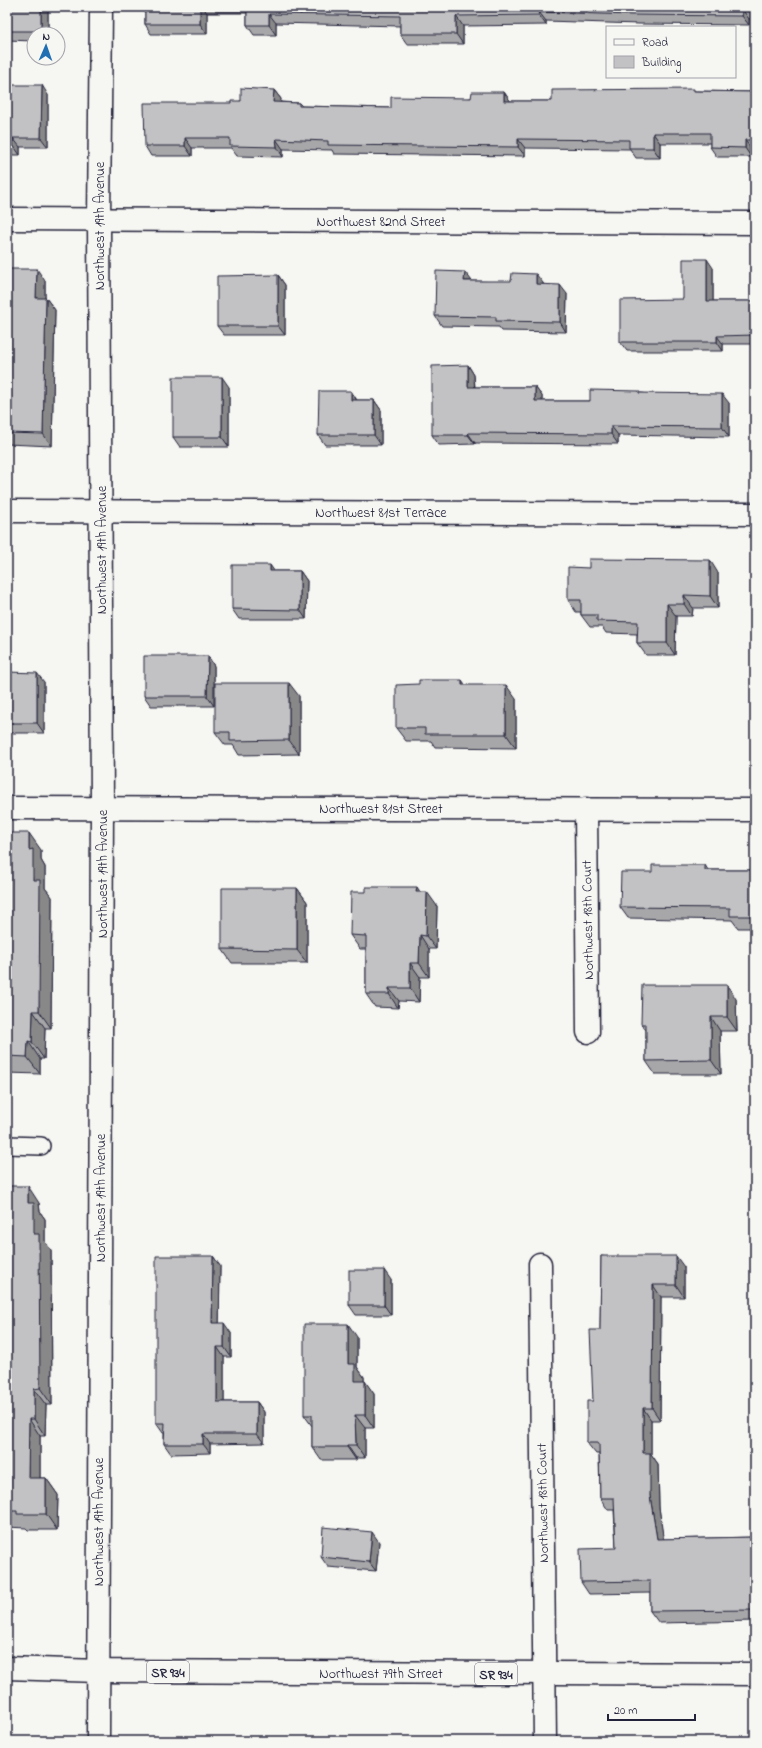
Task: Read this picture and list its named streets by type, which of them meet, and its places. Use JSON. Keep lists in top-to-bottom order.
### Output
{
  "streets": {
    "street": [
      "Northwest 82nd Street",
      "Northwest 19th Avenue",
      "Northwest 81st Terrace",
      "Northwest 81st Street",
      "Northwest 18th Court",
      "SR 934",
      "Northwest 79th Street"
    ]
  },
  "crossings": [
    ["Northwest 82nd Street", "Northwest 19th Avenue"],
    ["Northwest 19th Avenue", "Northwest 81st Terrace"],
    ["Northwest 19th Avenue", "Northwest 81st Street"],
    ["Northwest 19th Avenue", "Northwest 79th Street"],
    ["Northwest 81st Street", "Northwest 18th Court"],
    ["Northwest 18th Court", "Northwest 79th Street"]
  ],
  "legend": ["Road", "Building"],
  "scale_bar": "20 m",
  "north": "top"
}
